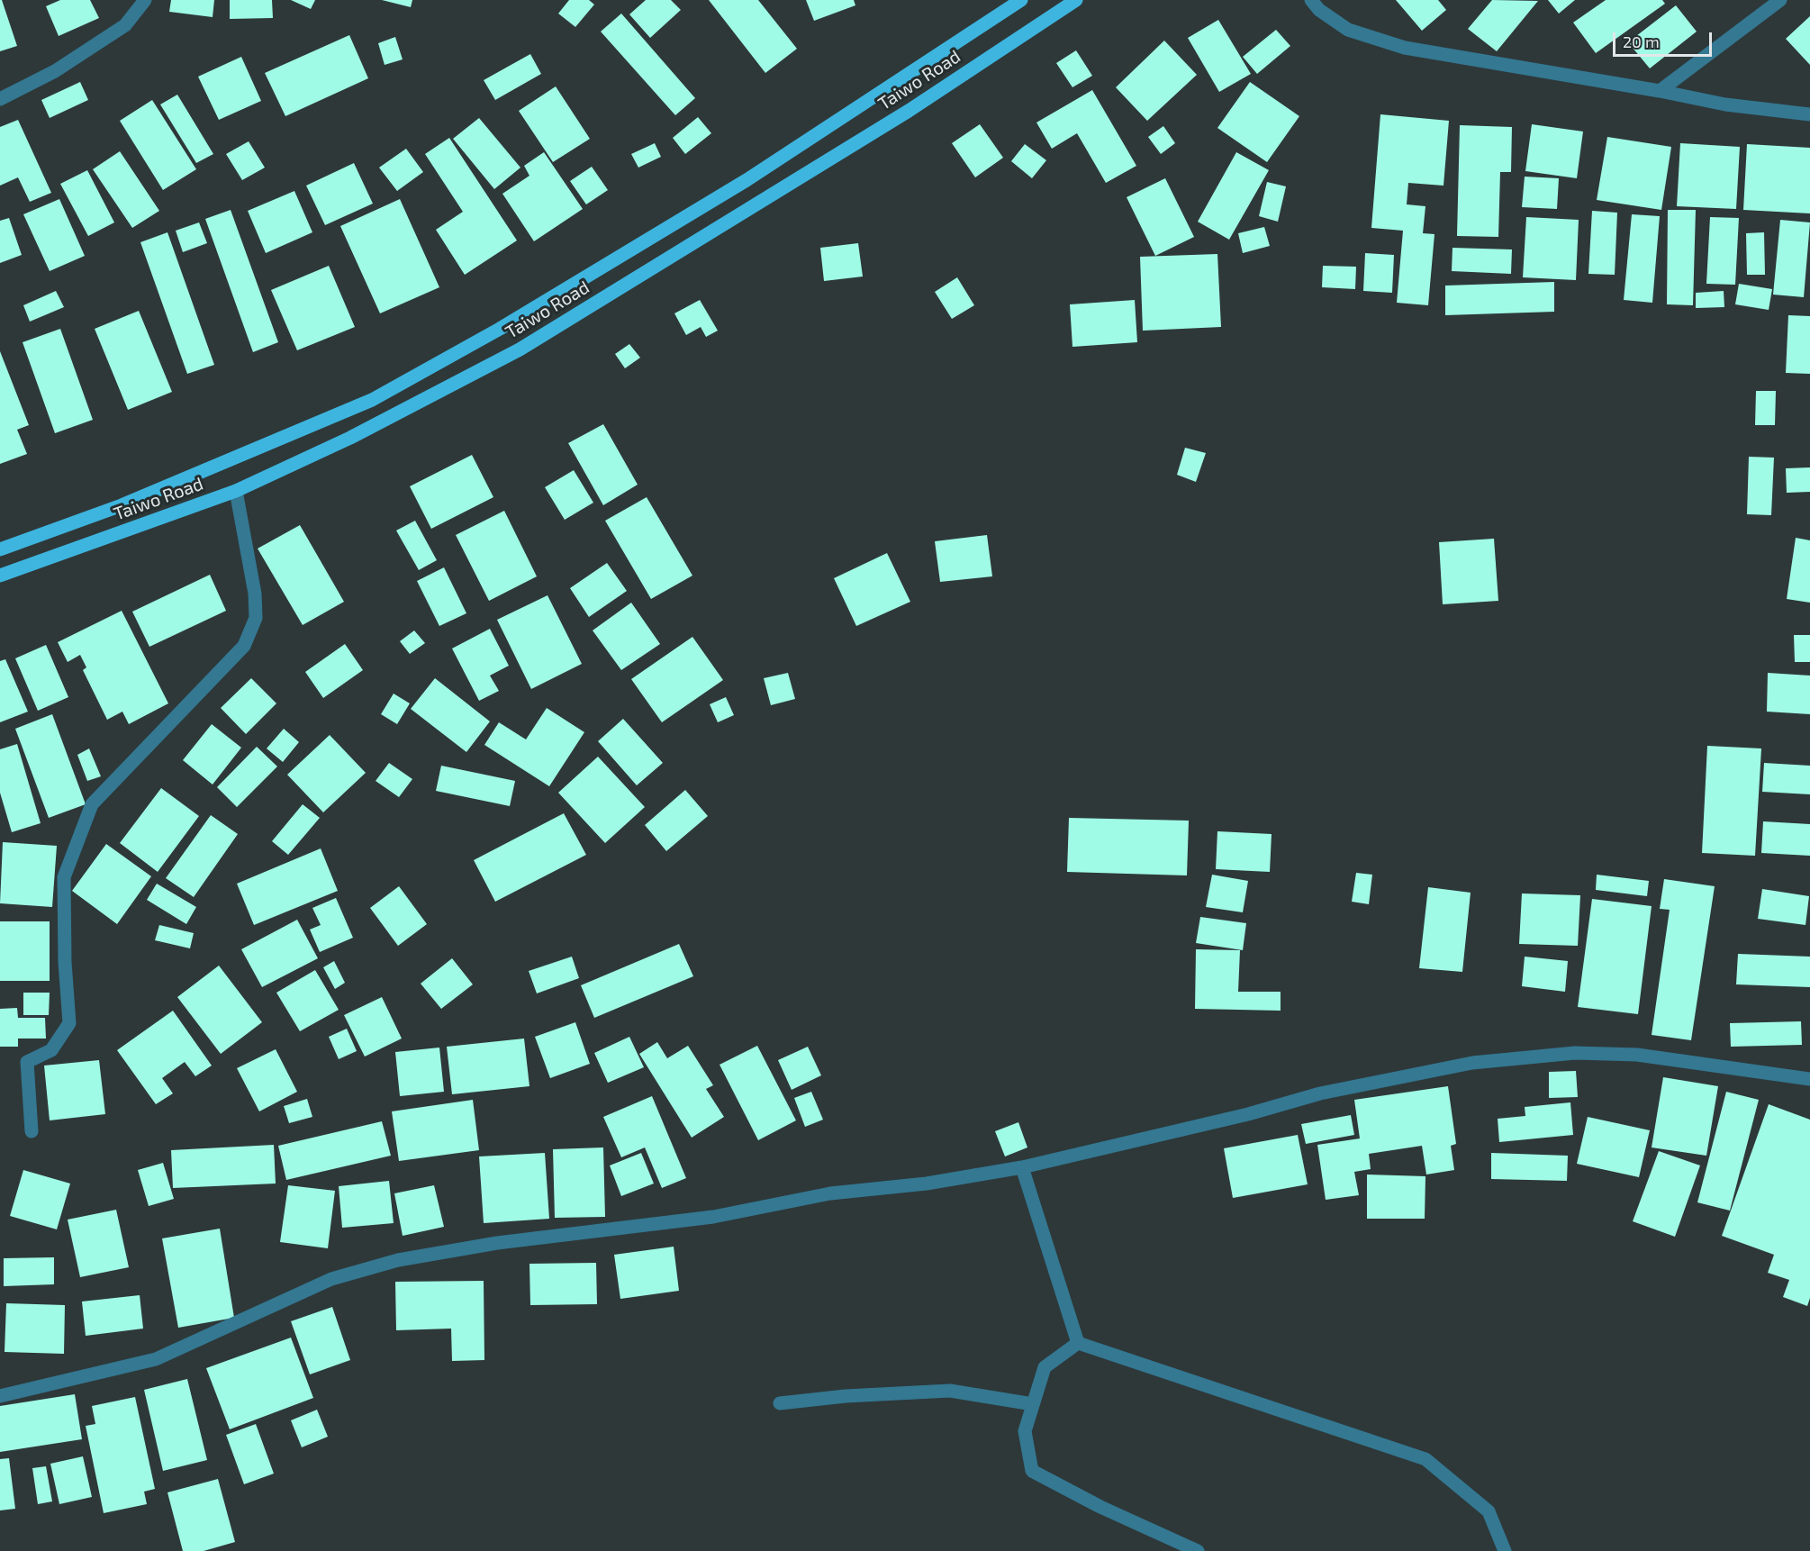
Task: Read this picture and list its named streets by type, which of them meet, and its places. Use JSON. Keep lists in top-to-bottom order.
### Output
{
  "streets": {
    "main road": ["Taiwo Road"]
  },
  "scale_bar": "20 m"
}
